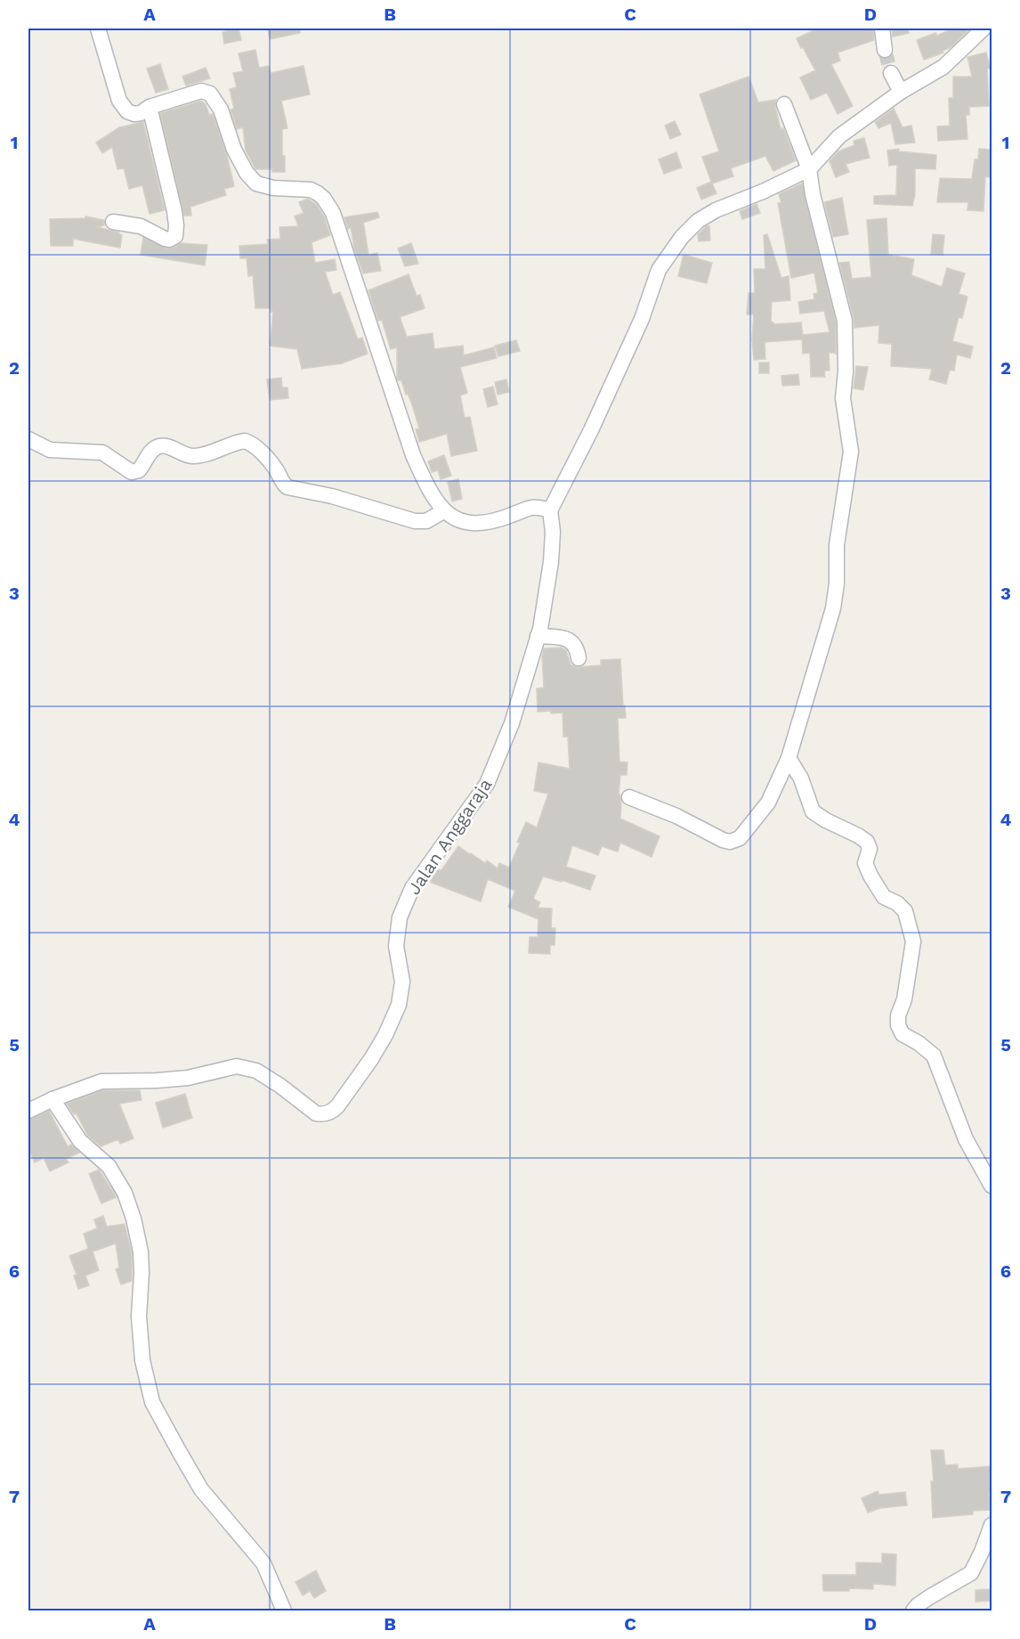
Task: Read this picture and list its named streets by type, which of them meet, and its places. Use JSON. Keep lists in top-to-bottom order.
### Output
{
  "streets": {
    "street": ["Jalan Anggaraja"]
  },
  "grid": {
    "columns": [
      "A",
      "B",
      "C",
      "D"
    ],
    "rows": [
      "1",
      "2",
      "3",
      "4",
      "5",
      "6",
      "7"
    ]
  }
}
